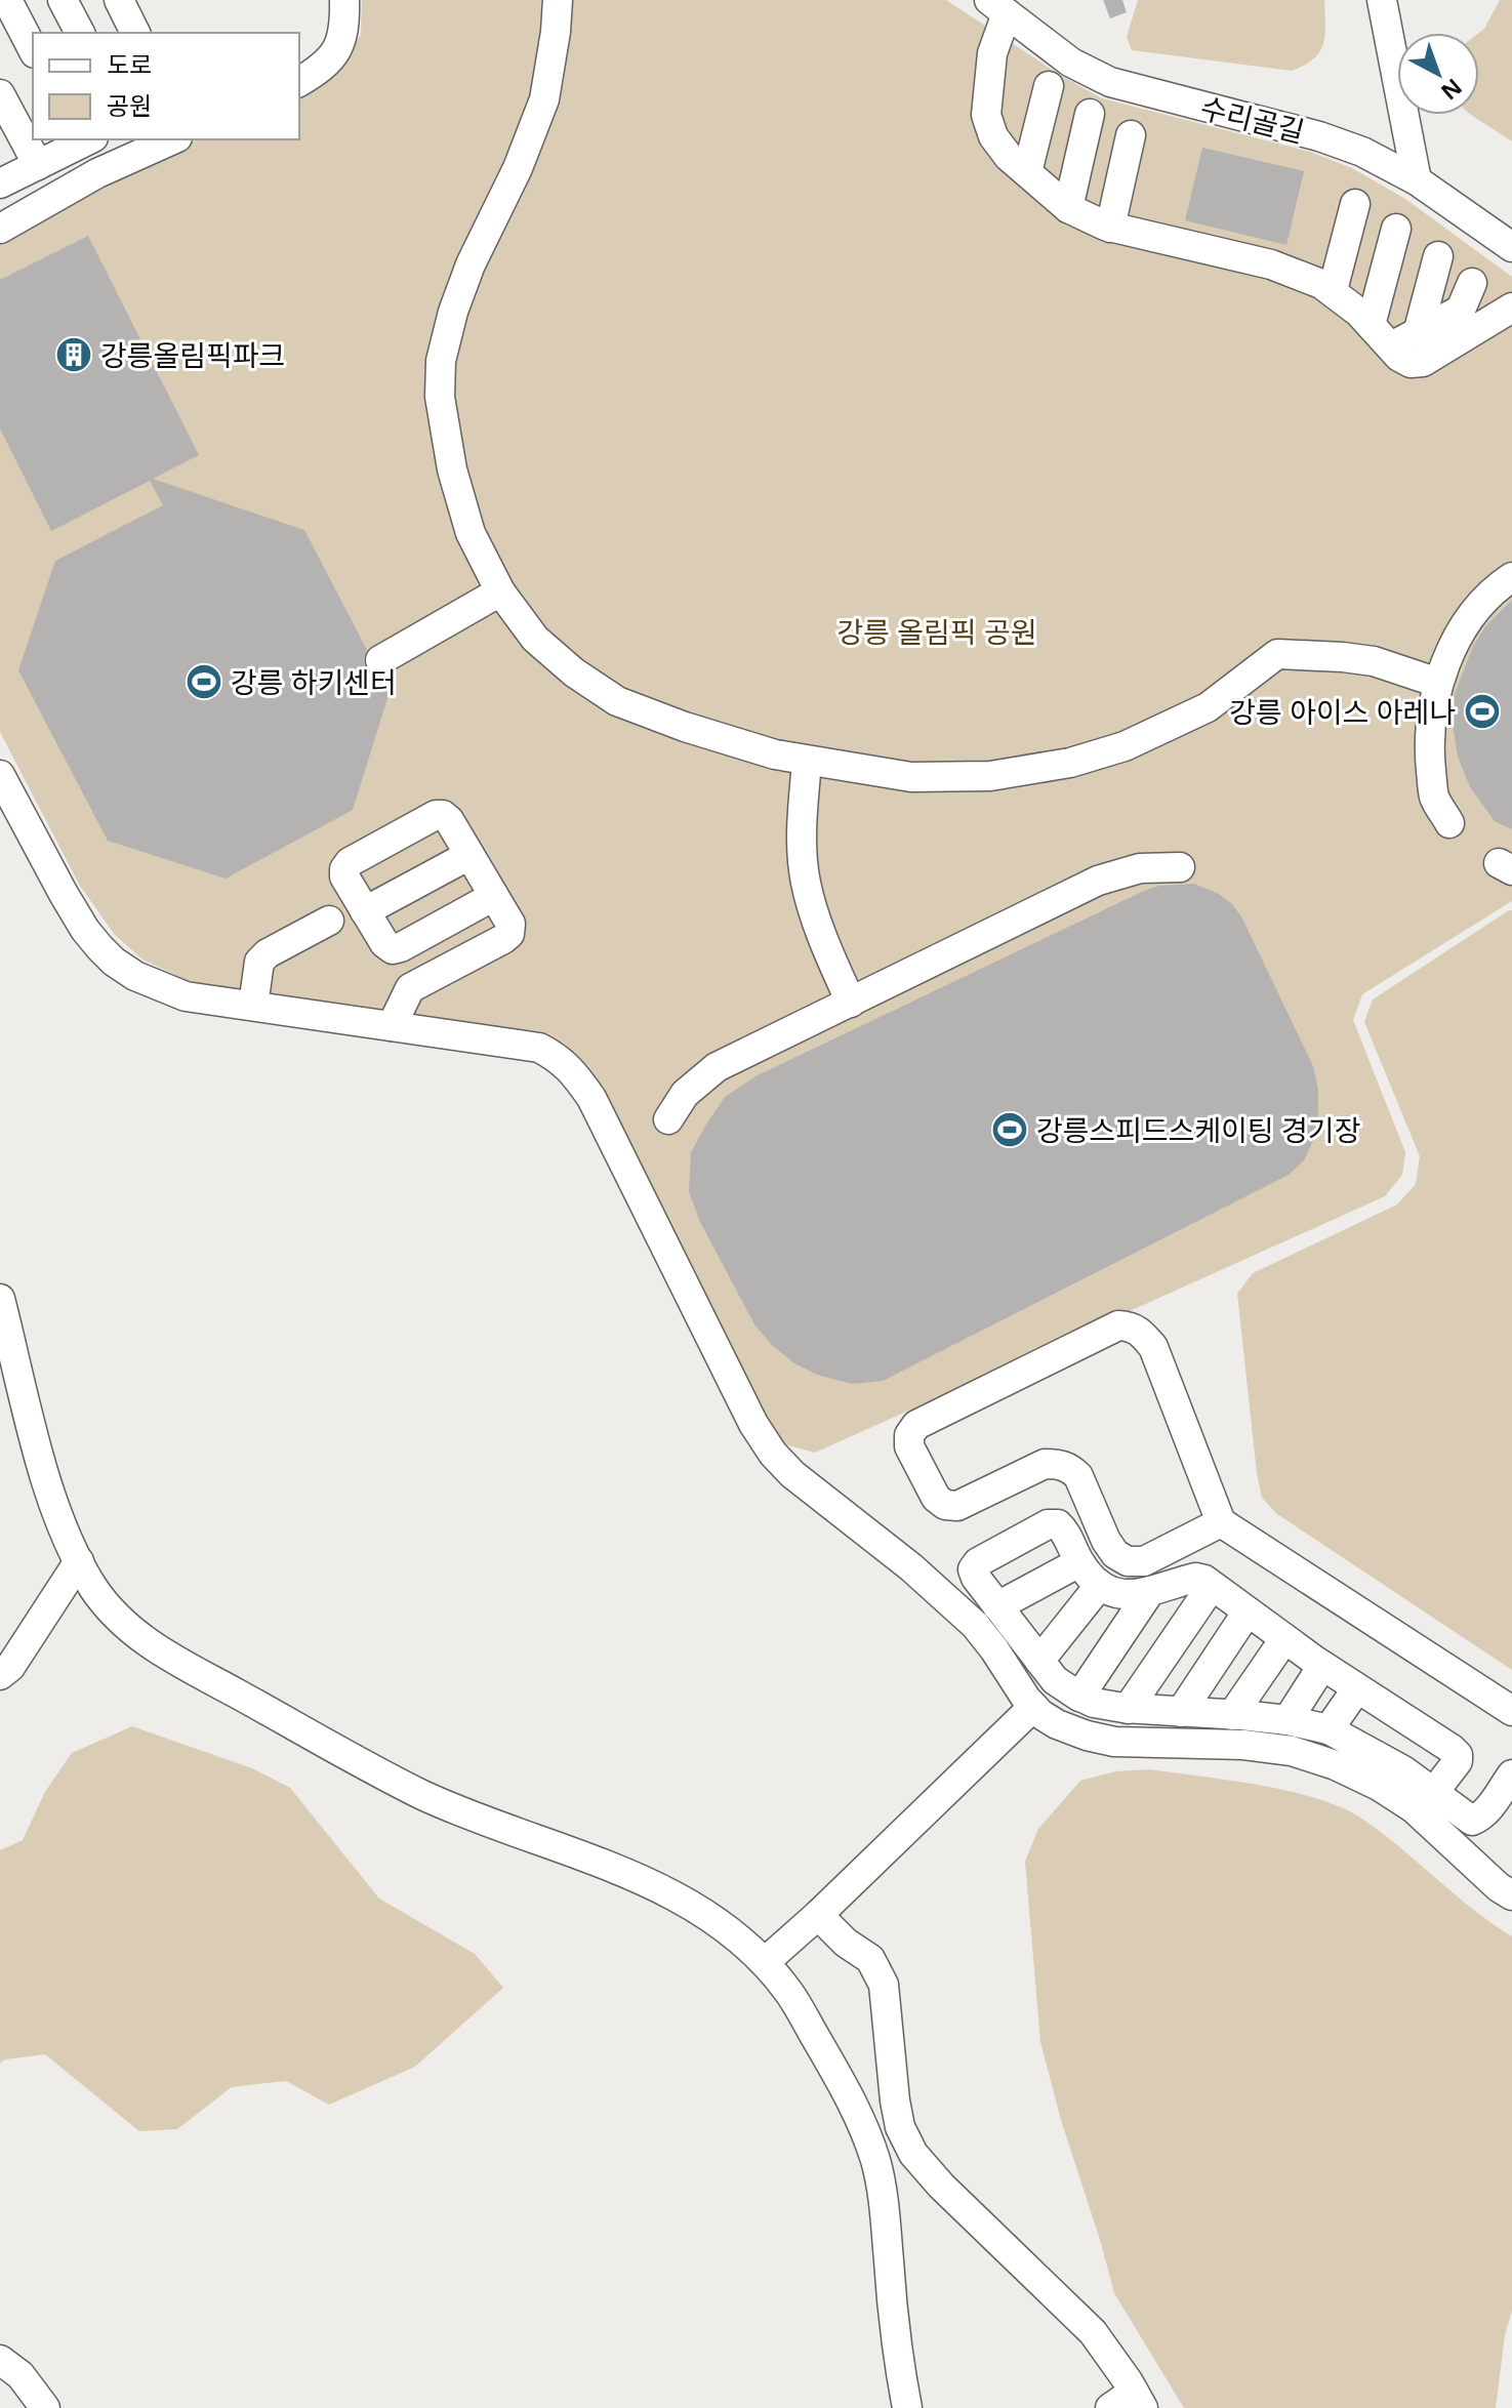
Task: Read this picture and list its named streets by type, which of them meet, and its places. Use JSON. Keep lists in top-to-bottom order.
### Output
{
  "streets": {
    "street": ["수리골길"]
  },
  "parks": ["강릉 올림픽 공원"],
  "places": {
    "building": ["강릉올림픽파크"],
    "sports": ["강릉 하키센터", "강릉 아이스 아레나", "강릉스피드스케이팅 경기장"]
  },
  "legend": ["도로", "공원"],
  "north": "bottom right"
}
